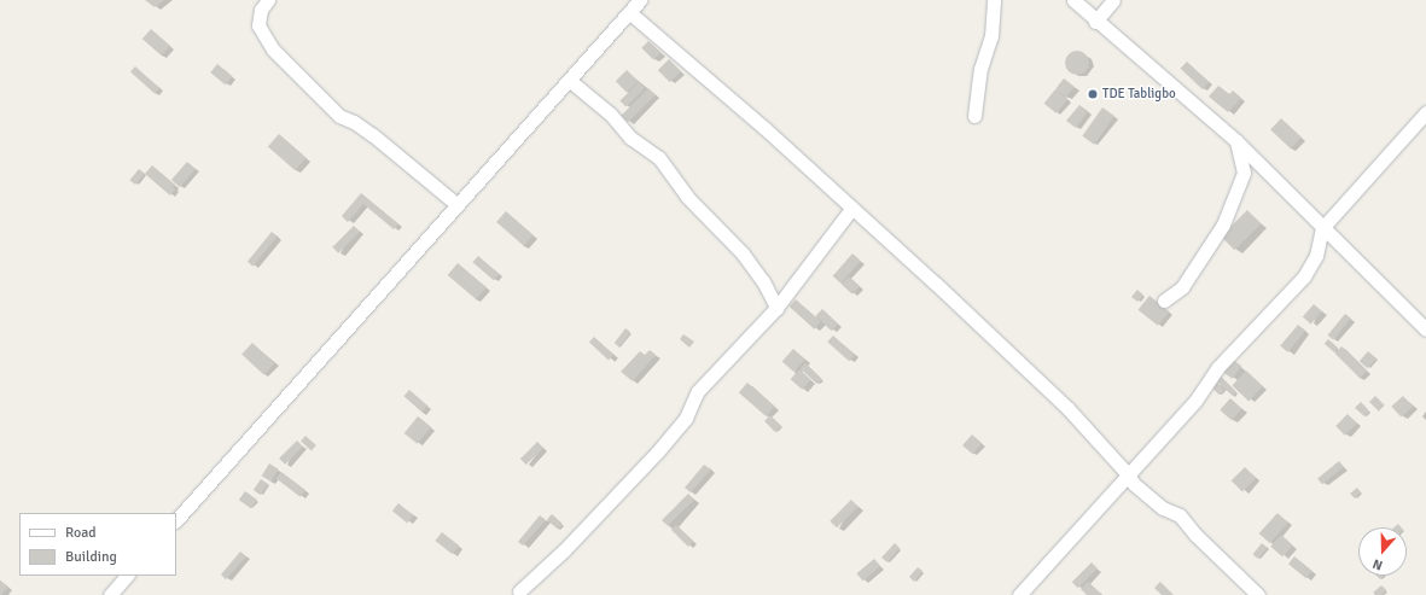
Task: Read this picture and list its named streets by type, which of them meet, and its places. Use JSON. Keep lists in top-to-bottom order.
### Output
{
  "places": ["TDE Tabligbo"],
  "legend": ["Road", "Building"],
  "north": "bottom"
}
